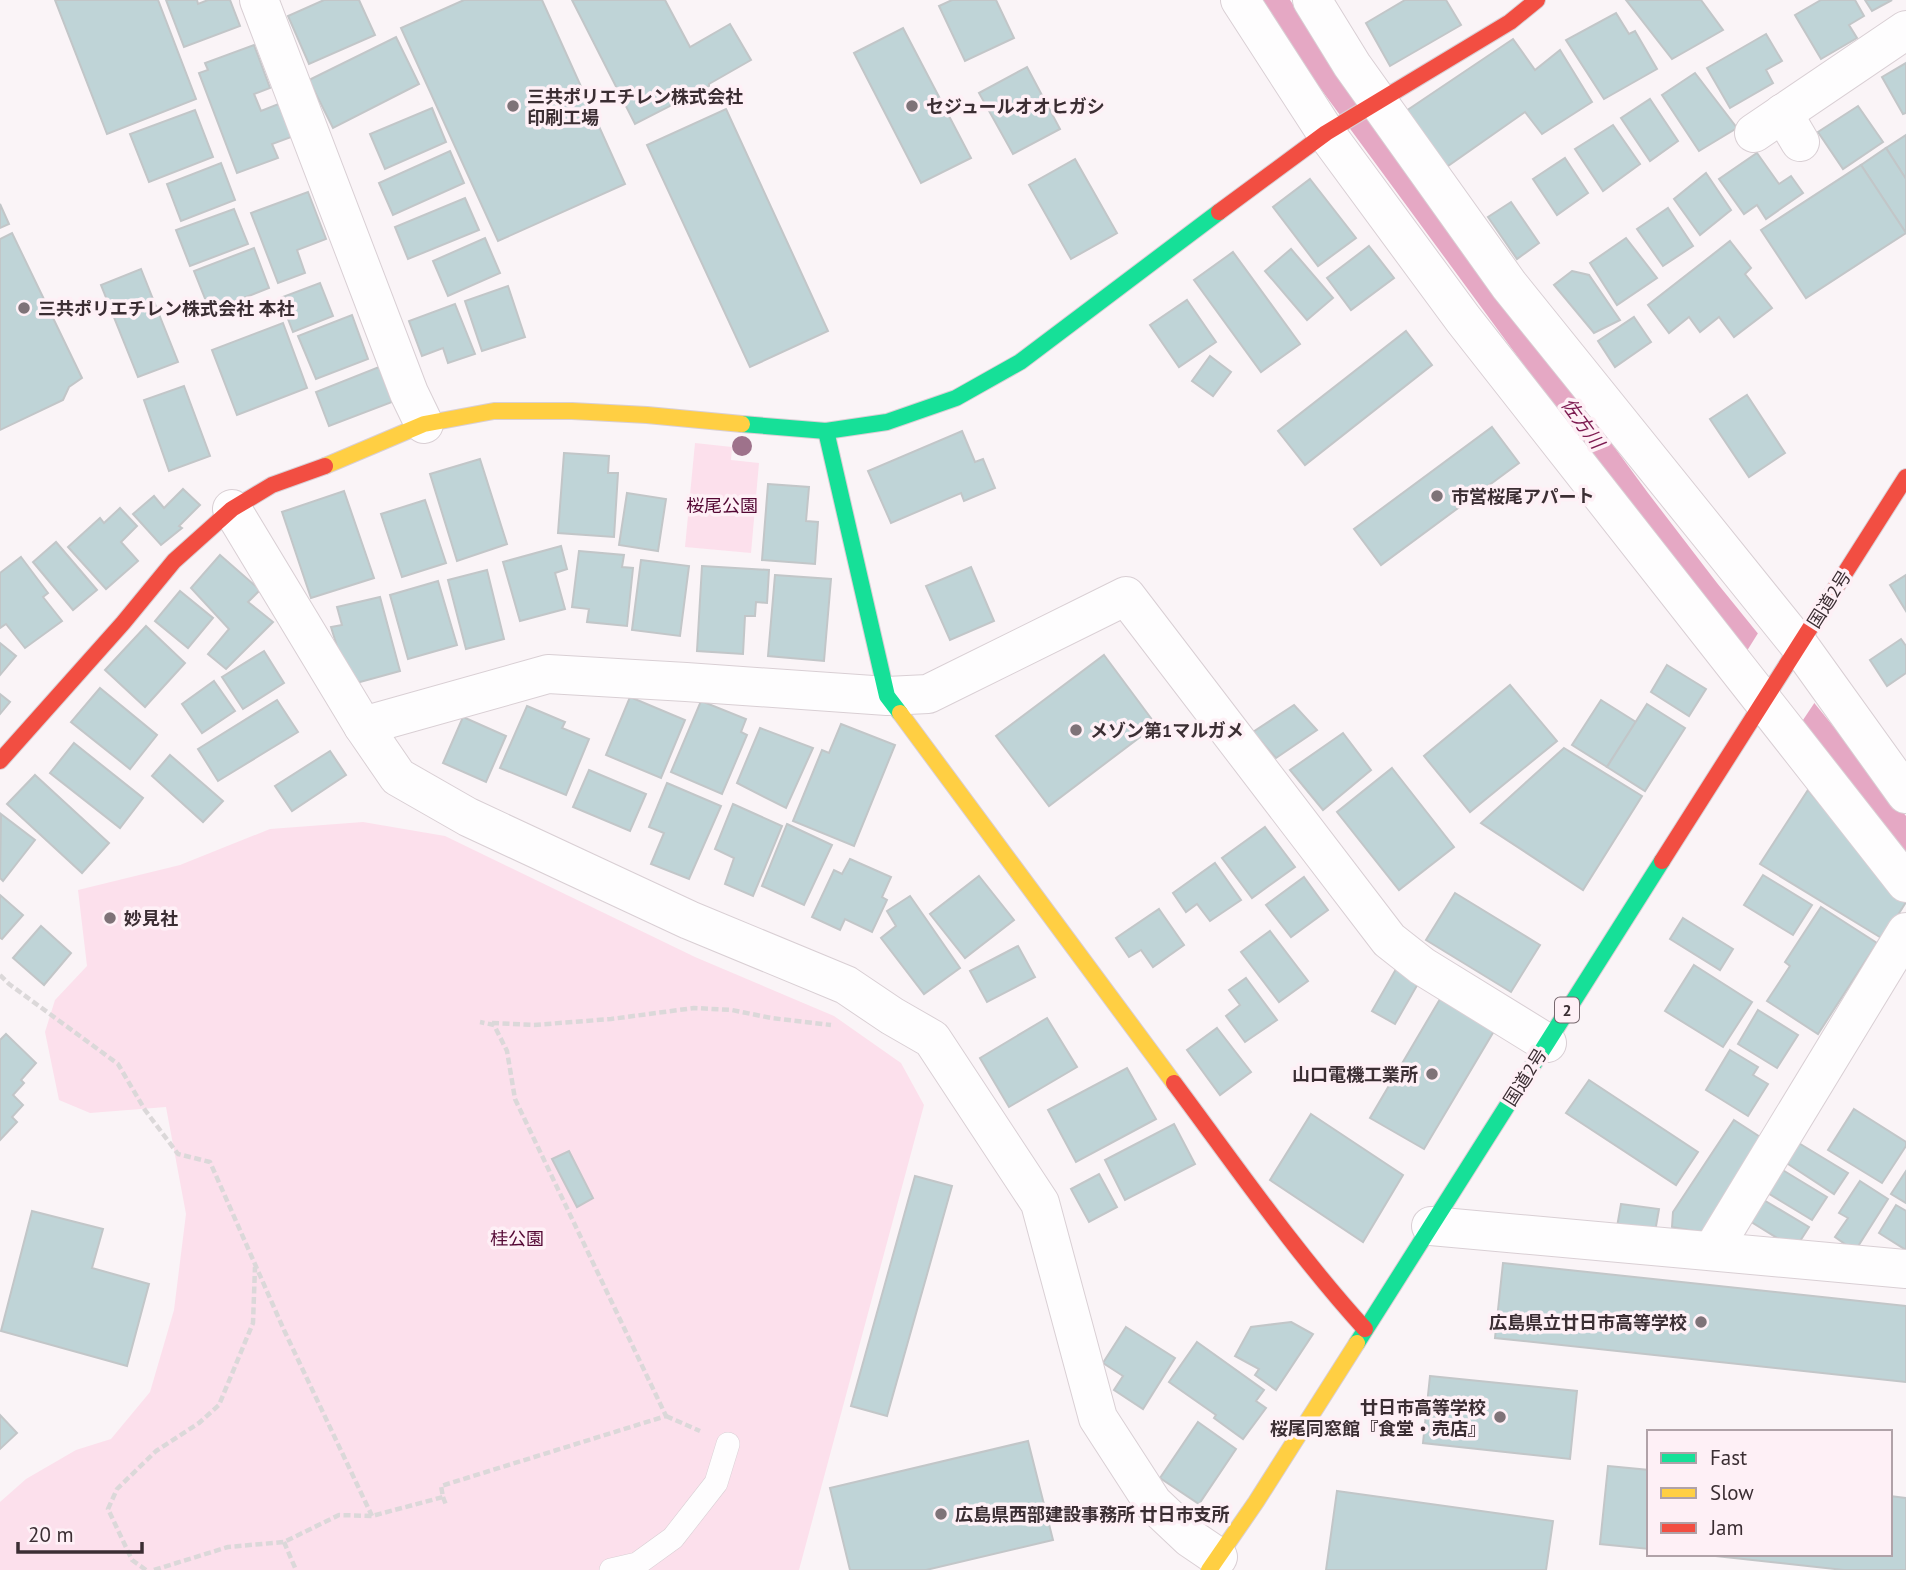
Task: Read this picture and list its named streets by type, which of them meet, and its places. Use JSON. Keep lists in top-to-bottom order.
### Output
{
  "streets": {
    "main road": ["国道2号", "2"]
  },
  "water": ["佐方川"],
  "parks": ["桜尾公園", "桂公園"],
  "places": [
    "三共ポリエチレン株式会社 印刷工場",
    "セジュールオオヒガシ",
    "三共ポリエチレン株式会社 本社",
    "市営桜尾アパート",
    "メゾン第1マルガメ",
    "妙見社",
    "山口電機工業所",
    "広島県立廿日市高等学校",
    "廿日市高等学校 桜尾同窓館『食堂・売店』",
    "広島県西部建設事務所 廿日市支所"
  ],
  "legend": ["Fast", "Slow", "Jam"],
  "scale_bar": "20 m"
}
